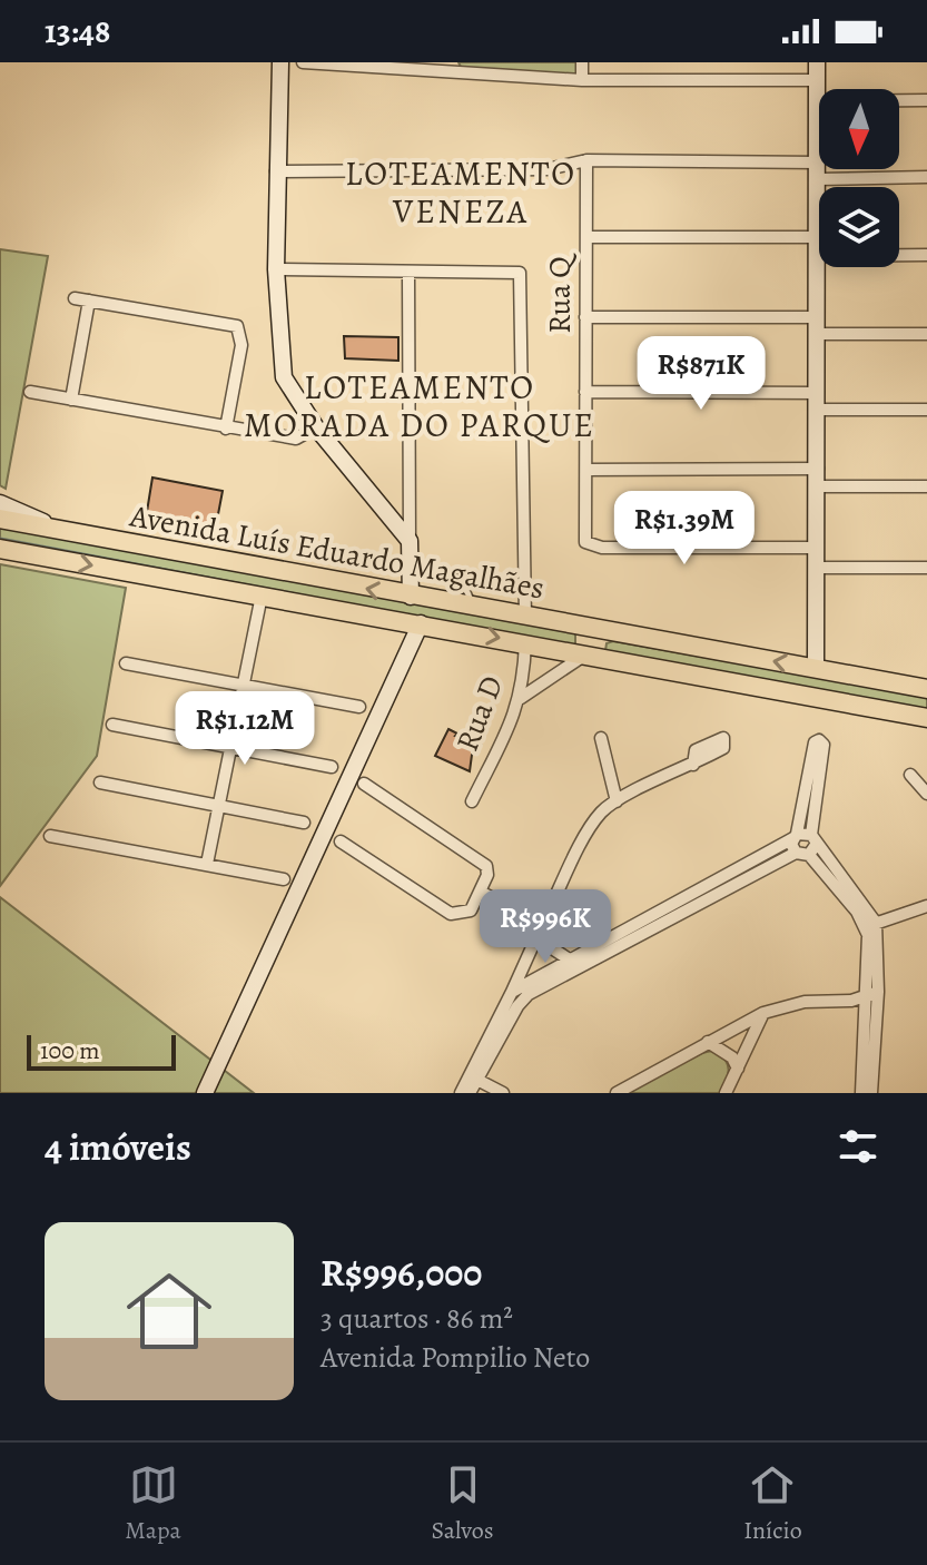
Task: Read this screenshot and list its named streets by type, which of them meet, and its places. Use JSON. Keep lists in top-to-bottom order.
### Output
{
  "streets": {
    "main road": ["Avenida Luís Eduardo Magalhães"],
    "street": ["Rua Q", "Rua D"]
  },
  "crossings": [
    ["Avenida Luís Eduardo Magalhães", "Rua D"]
  ],
  "districts": ["LOTEAMENTO VENEZA", "LOTEAMENTO MORADA DO PARQUE"],
  "scale_bar": "100 m",
  "north": "bottom",
  "page": {
    "status": "13:48",
    "price": [
      "R$871K",
      "R$1.39M",
      "R$1.12M",
      "R$996K"
    ],
    "scale": "100 m",
    "heading": "4 imóveis",
    "list": [
      {
        "name": "R$996,000",
        "note": "3 quartos · 86 m² · Avenida Pompilio Neto"
      }
    ],
    "tabs": ["Mapa", "Salvos", "Início"]
  }
}
